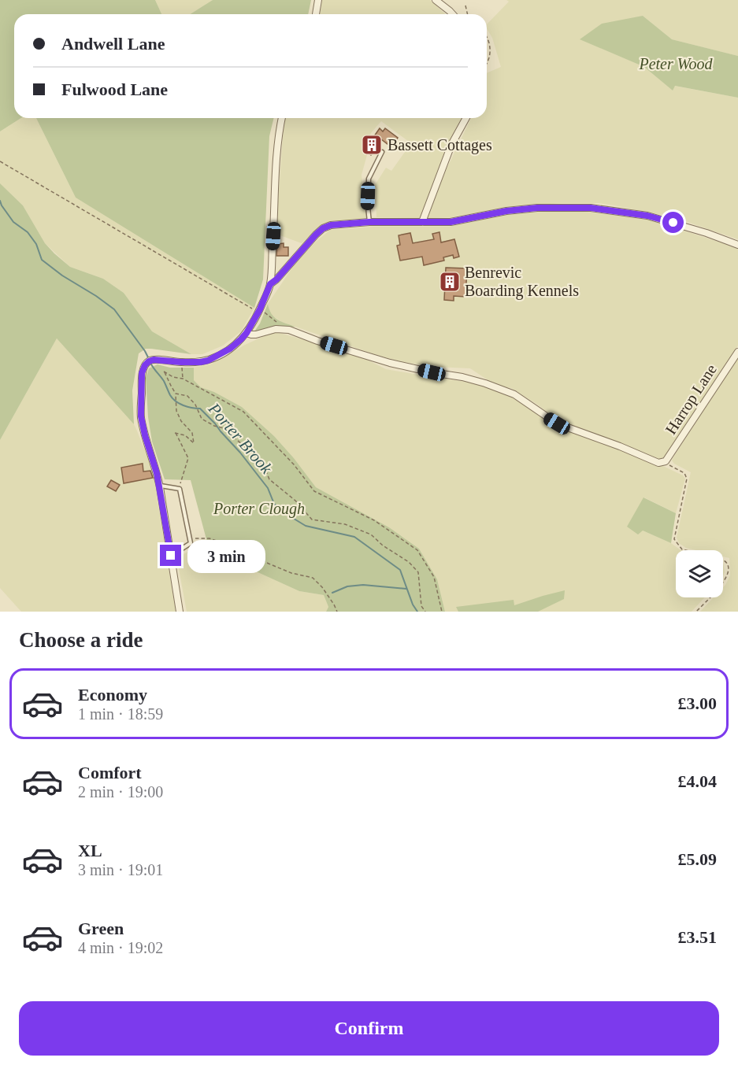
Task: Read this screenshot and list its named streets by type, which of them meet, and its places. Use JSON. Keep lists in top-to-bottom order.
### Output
{
  "streets": {
    "street": ["Harrop Lane"]
  },
  "water": ["Porter Brook"],
  "parks": ["Peter Wood", "Porter Clough"],
  "places": {
    "building": ["Bassett Cottages", "Benrevic Boarding Kennels"]
  },
  "page": {
    "banner": ["Andwell Lane", "Fulwood Lane"],
    "bubble": "3 min",
    "heading": "Choose a ride",
    "list": [
      {
        "name": "Economy",
        "note": "1 min · 18:59",
        "value": "£3.00"
      },
      {
        "name": "Comfort",
        "note": "2 min · 19:00",
        "value": "£4.04"
      },
      {
        "name": "XL",
        "note": "3 min · 19:01",
        "value": "£5.09"
      },
      {
        "name": "Green",
        "note": "4 min · 19:02",
        "value": "£3.51"
      }
    ],
    "buttons": "Confirm"
  }
}
